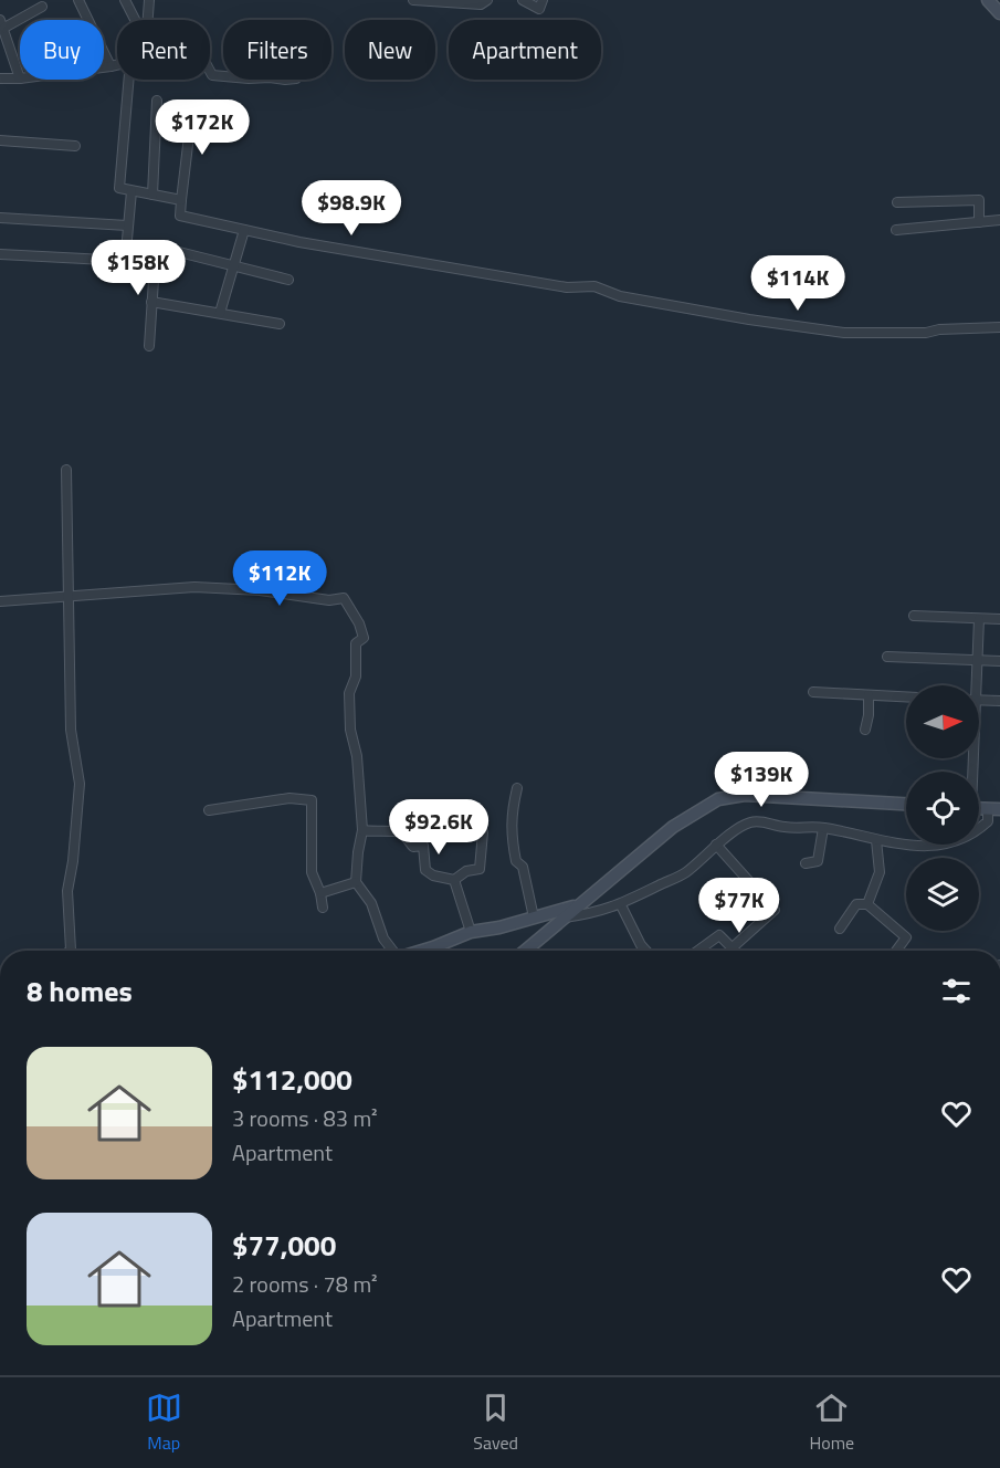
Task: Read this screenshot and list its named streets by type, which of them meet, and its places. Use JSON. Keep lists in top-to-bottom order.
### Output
{
  "north": "right",
  "page": {
    "chip": [
      "Buy",
      "Rent",
      "Filters",
      "New",
      "Apartment"
    ],
    "price": [
      "$172K",
      "$98.9K",
      "$158K",
      "$114K",
      "$112K",
      "$139K",
      "$92.6K",
      "$77K"
    ],
    "heading": "8 homes",
    "list": [
      {
        "name": "$112,000",
        "note": "3 rooms · 83 m² · Apartment"
      },
      {
        "name": "$77,000",
        "note": "2 rooms · 78 m² · Apartment"
      }
    ],
    "tabs": ["Map", "Saved", "Home"]
  }
}
